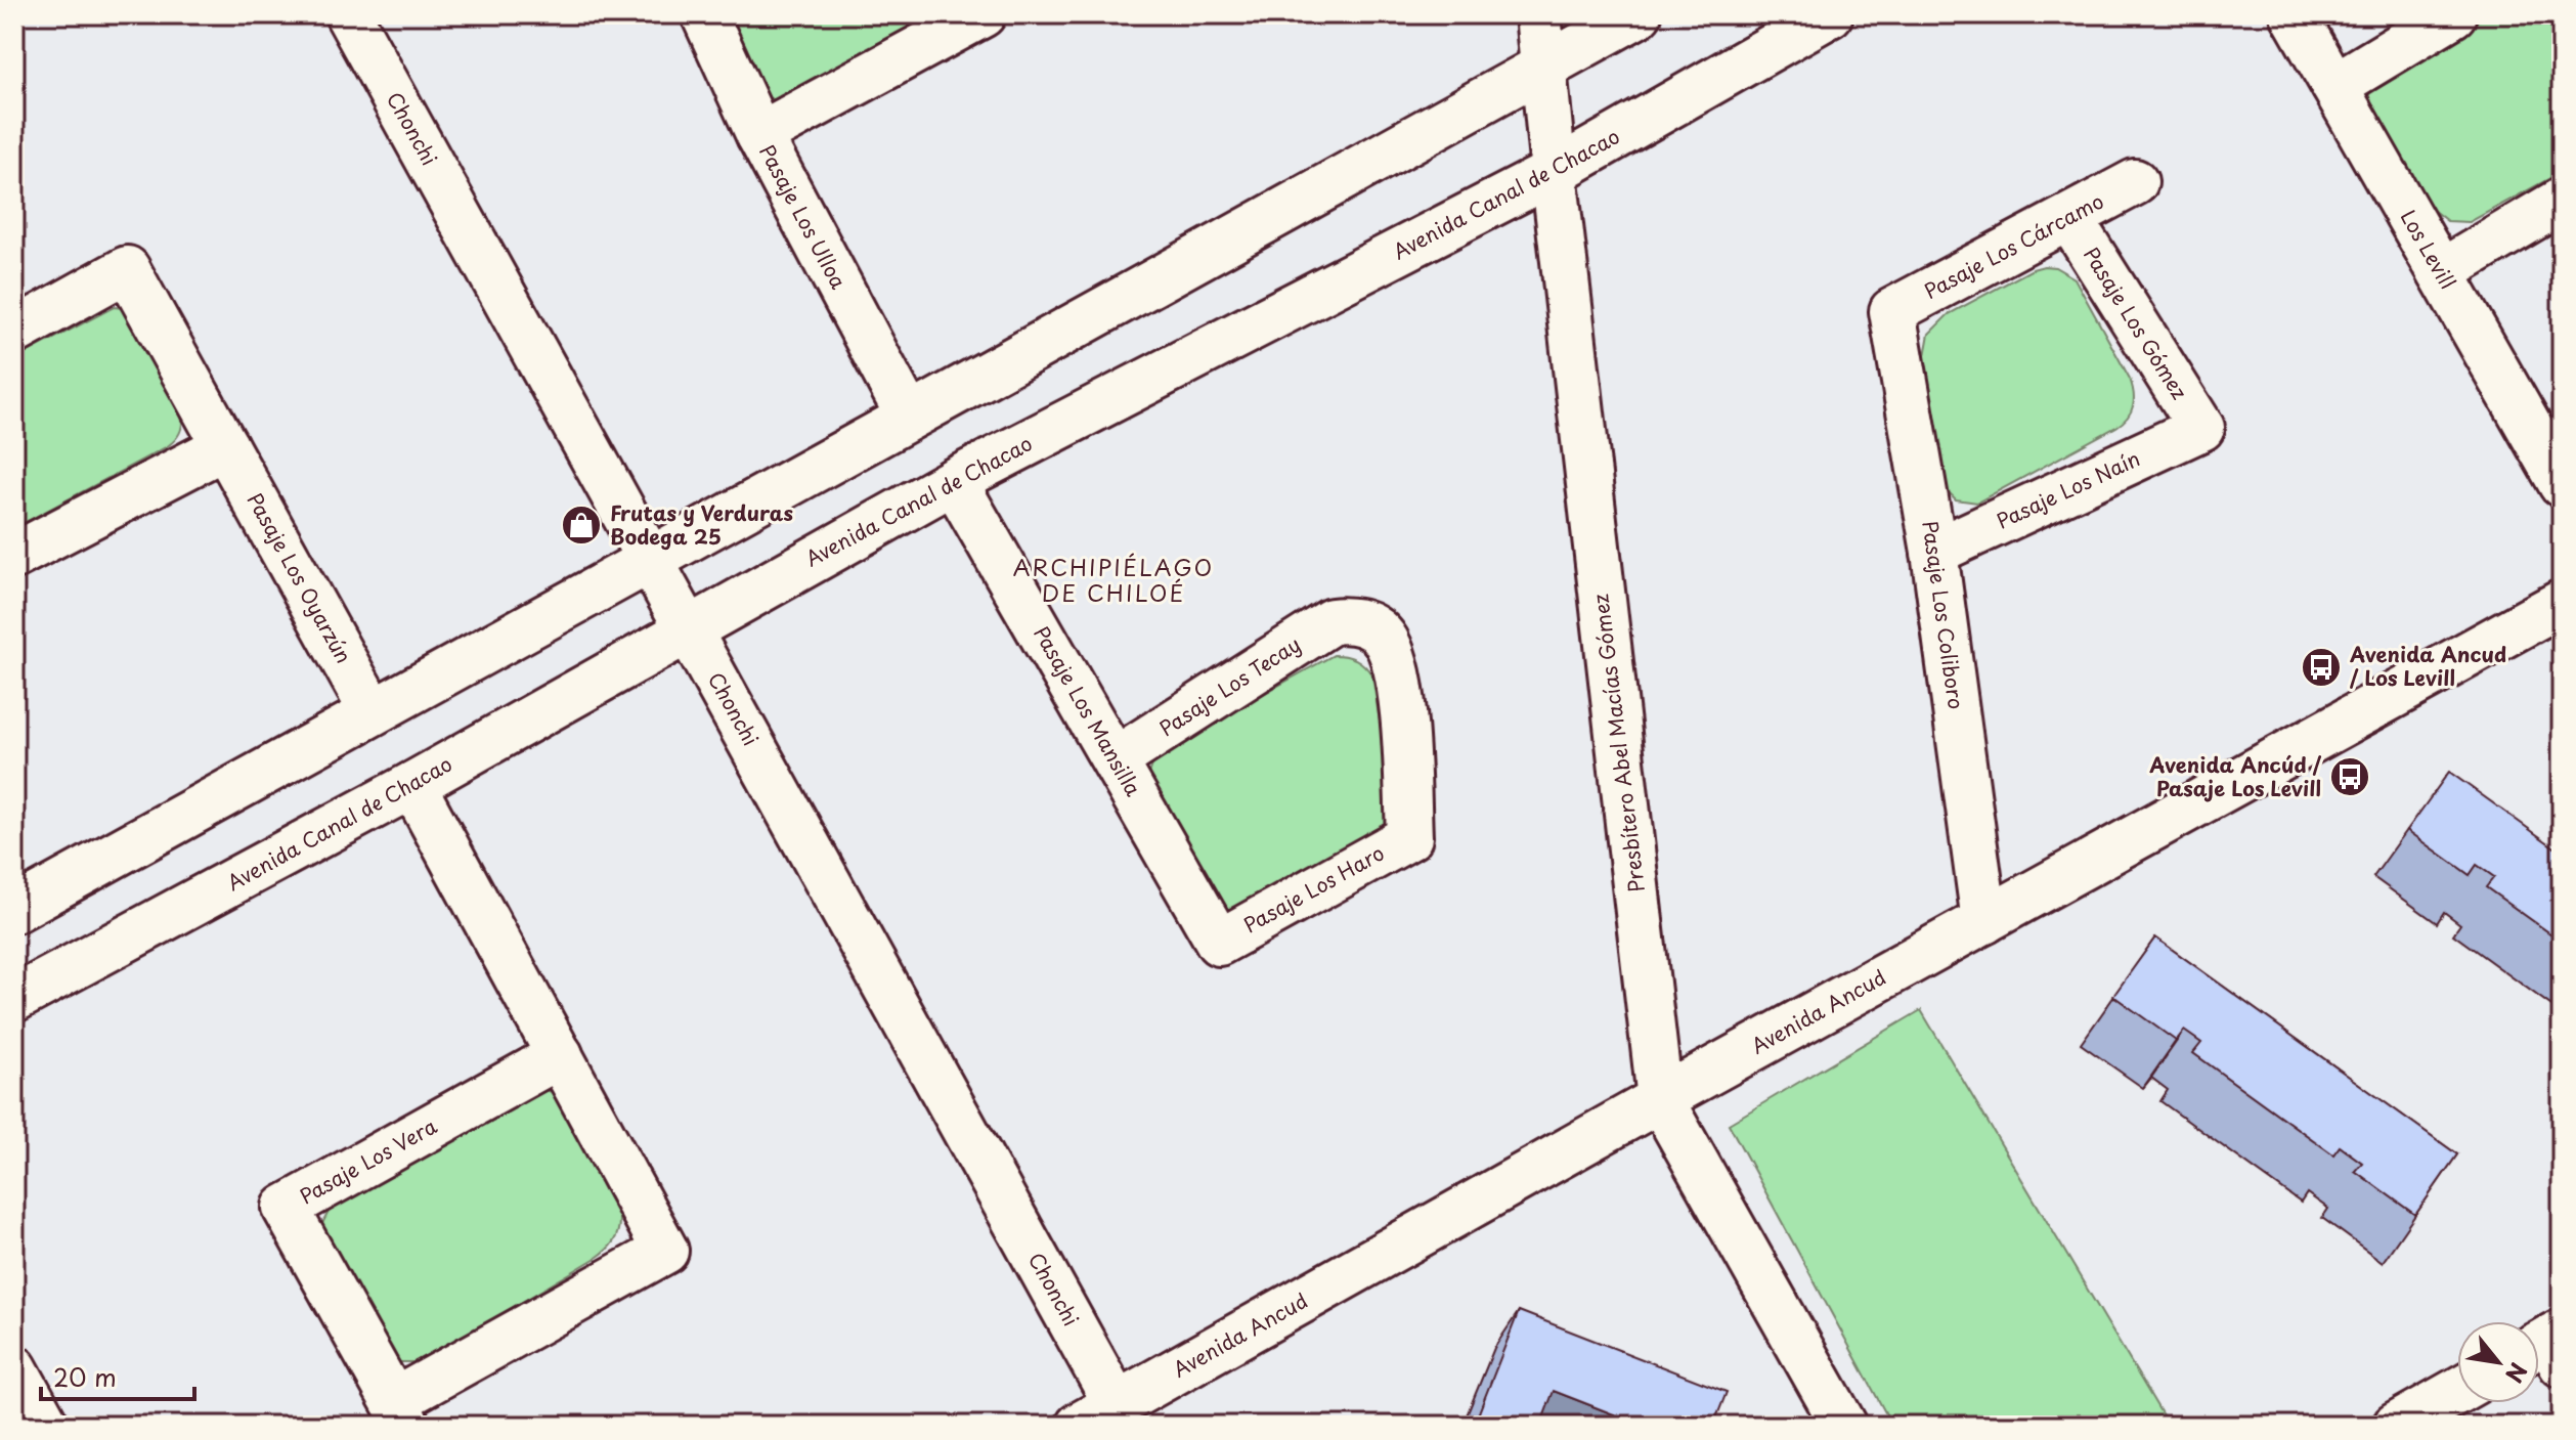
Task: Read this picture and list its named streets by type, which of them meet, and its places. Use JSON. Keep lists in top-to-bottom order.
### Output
{
  "streets": {
    "street": [
      "Chonchi",
      "Avenida Canal de Chacao",
      "Pasaje Los Ulloa",
      "Pasaje Los Cárcamo",
      "Los Levill",
      "Pasaje Los Gómez",
      "Pasaje Los Naín",
      "Pasaje Los Oyarzún",
      "Pasaje Los Coliboro",
      "Pasaje Los Tecay",
      "Pasaje Los Mansilla",
      "Presbítero Abel Macías Gómez",
      "Pasaje Los Haro",
      "Avenida Ancud",
      "Pasaje Los Vera"
    ]
  },
  "crossings": [
    ["Chonchi", "Avenida Canal de Chacao"],
    ["Chonchi", "Avenida Ancud"],
    ["Avenida Canal de Chacao", "Pasaje Los Mansilla"],
    ["Avenida Canal de Chacao", "Presbítero Abel Macías Gómez"],
    ["Avenida Canal de Chacao", "Pasaje Los Vera"],
    ["Pasaje Los Cárcamo", "Pasaje Los Gómez"],
    ["Pasaje Los Cárcamo", "Pasaje Los Coliboro"],
    ["Pasaje Los Gómez", "Pasaje Los Naín"],
    ["Pasaje Los Naín", "Pasaje Los Coliboro"],
    ["Pasaje Los Coliboro", "Avenida Ancud"],
    ["Pasaje Los Tecay", "Pasaje Los Mansilla"],
    ["Pasaje Los Tecay", "Pasaje Los Haro"],
    ["Pasaje Los Mansilla", "Pasaje Los Haro"],
    ["Presbítero Abel Macías Gómez", "Avenida Ancud"]
  ],
  "districts": ["ARCHIPIÉLAGO DE CHILOÉ"],
  "places": {
    "shop": ["Frutas y Verduras Bodega 25"],
    "bus stop": ["Avenida Ancud / Los Levill", "Avenida Ancúd / Pasaje Los Levill"]
  },
  "scale_bar": "20 m",
  "north": "bottom right"
}
